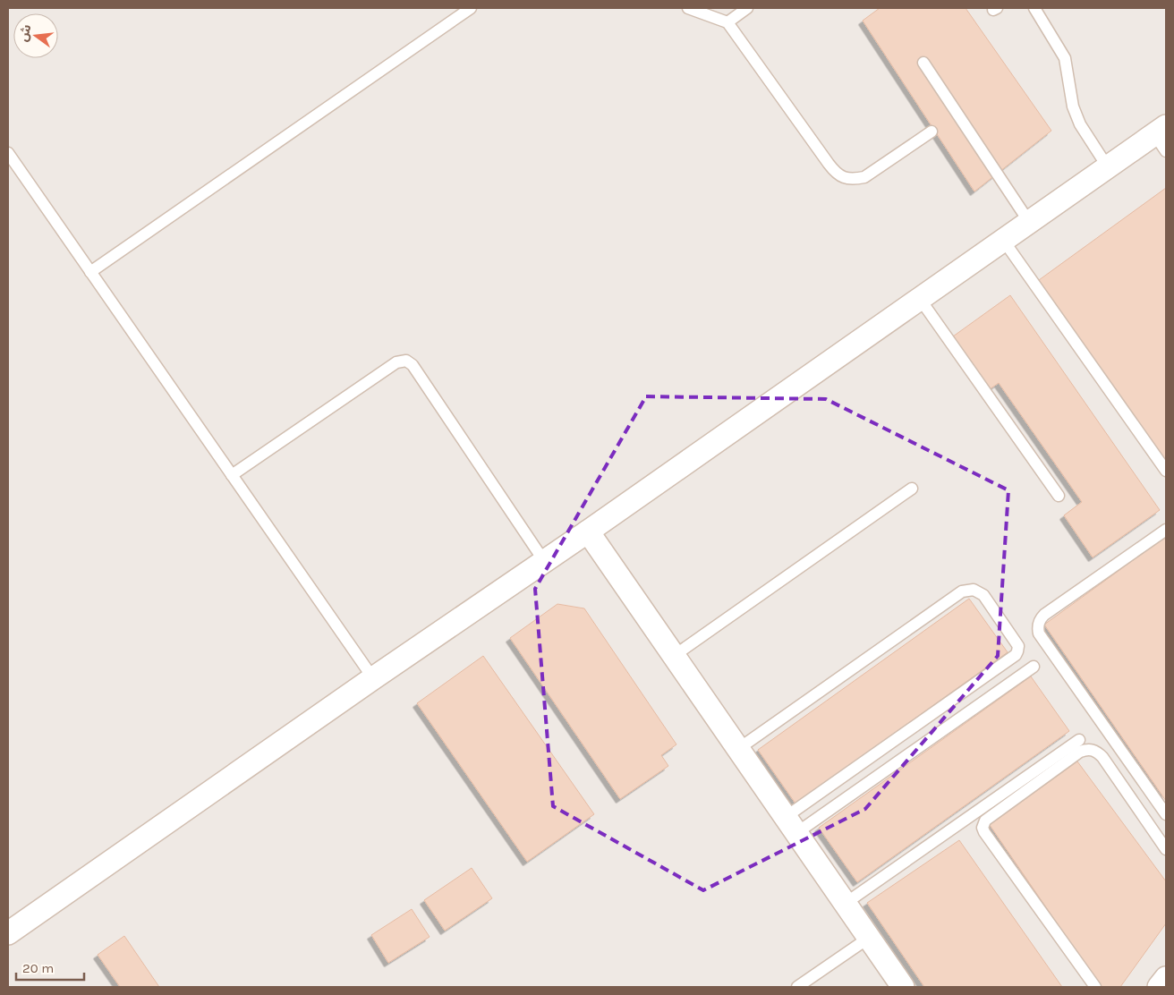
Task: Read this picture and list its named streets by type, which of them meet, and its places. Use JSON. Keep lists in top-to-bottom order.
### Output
{
  "scale_bar": "20 m",
  "north": "left"
}
